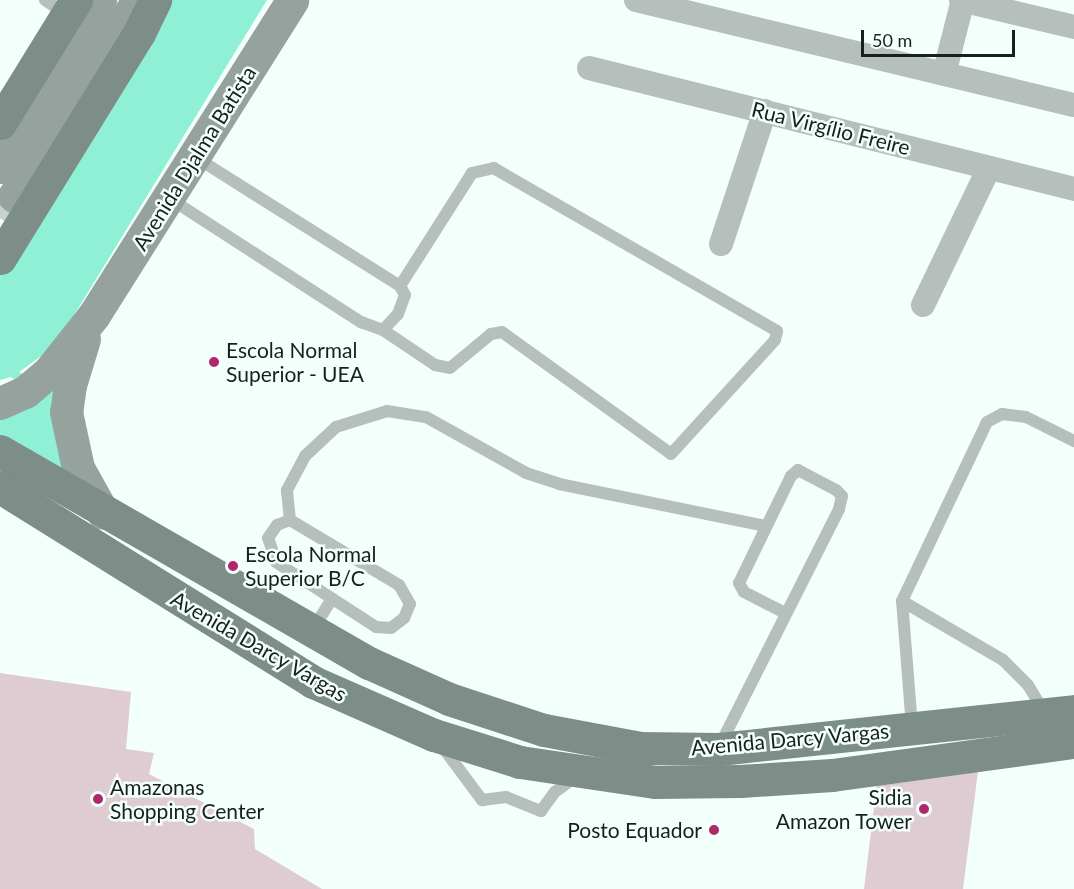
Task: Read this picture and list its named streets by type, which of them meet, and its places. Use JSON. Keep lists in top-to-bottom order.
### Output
{
  "streets": {
    "main road": ["Avenida Djalma Batista", "Avenida Darcy Vargas"],
    "street": ["Rua Virgílio Freire"]
  },
  "crossings": [
    ["Avenida Djalma Batista", "Avenida Darcy Vargas"]
  ],
  "places": [
    "Escola Normal Superior - UEA",
    "Escola Normal Superior B/C",
    "Amazonas Shopping Center",
    "Sidia Amazon Tower",
    "Posto Equador"
  ],
  "scale_bar": "50 m"
}
